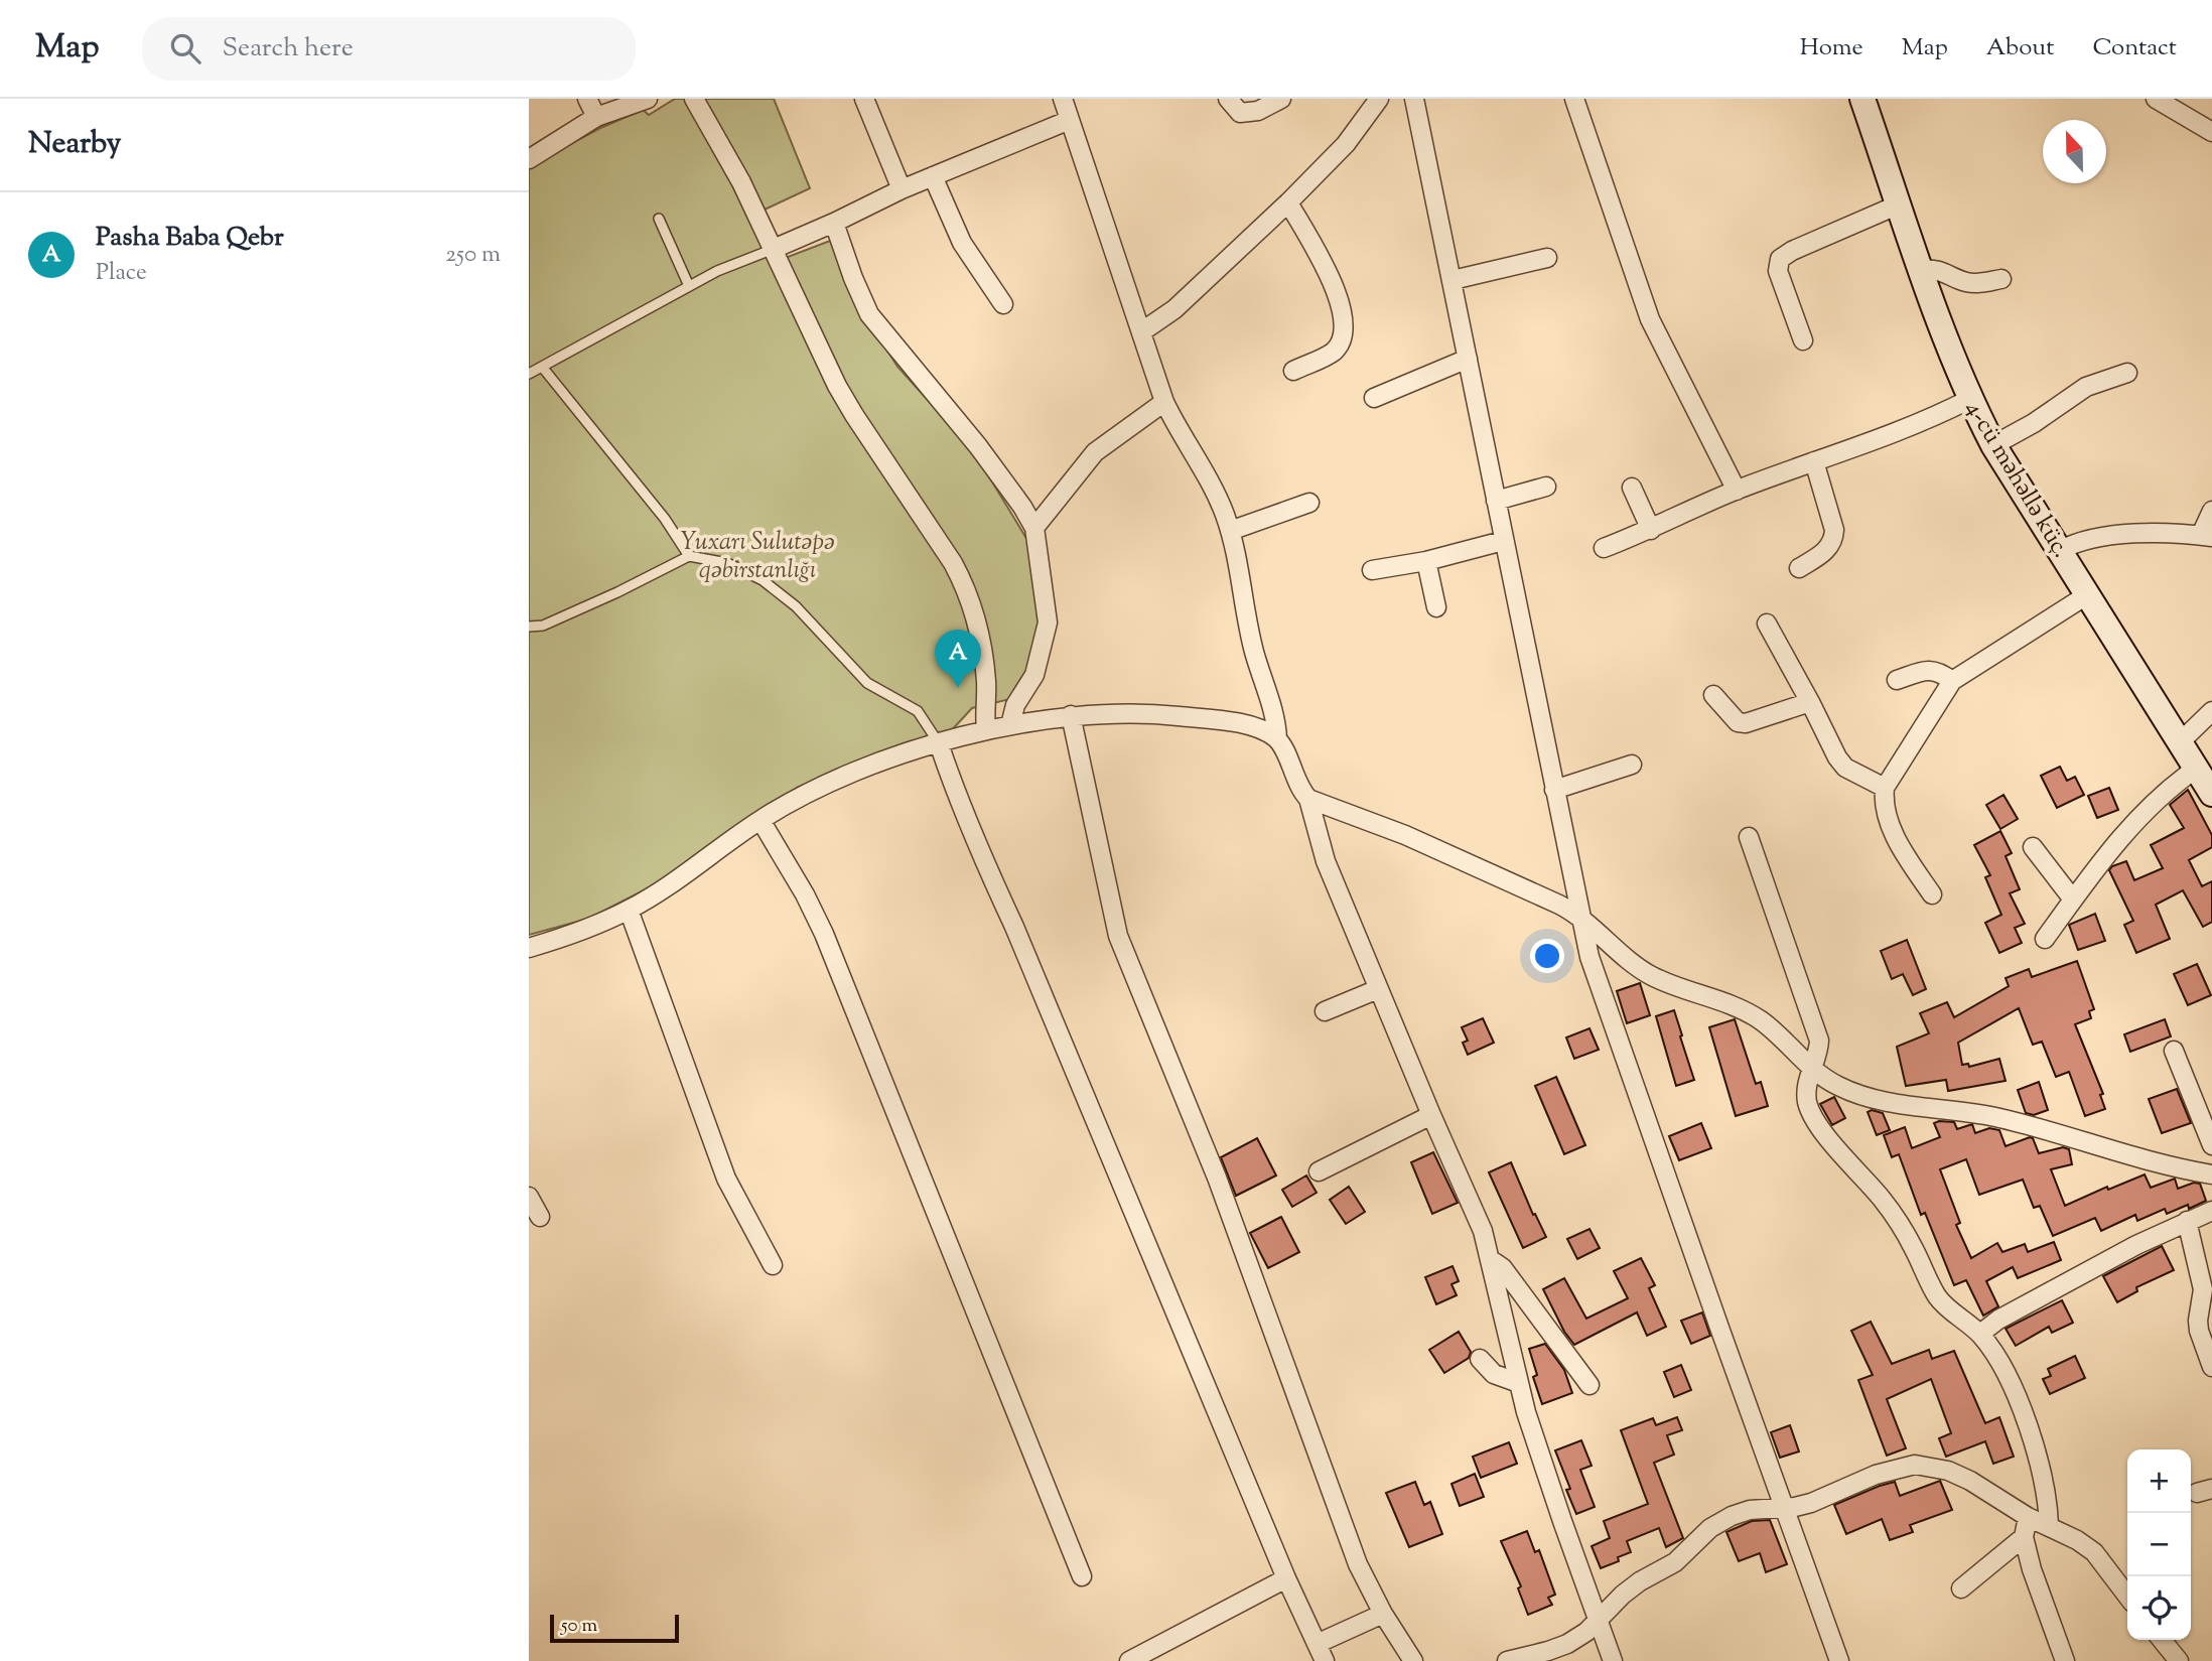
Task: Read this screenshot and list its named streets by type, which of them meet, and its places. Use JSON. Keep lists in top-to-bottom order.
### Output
{
  "streets": {
    "street": ["4-cü məhəllə küç."]
  },
  "parks": ["Yuxarı Sulutəpə qəbirstanlığı"],
  "scale_bar": "50 m",
  "north": "top",
  "page": {
    "header": "Map",
    "search": "Search here",
    "nav": [
      "Home",
      "Map",
      "About",
      "Contact"
    ],
    "heading": "Nearby",
    "list": [
      {
        "mark": "A",
        "name": "Pasha Baba Qebr",
        "note": "Place",
        "value": "250 m"
      }
    ],
    "pins": "A",
    "map_buttons": ["+", "−"],
    "scale": "50 m"
  }
}
